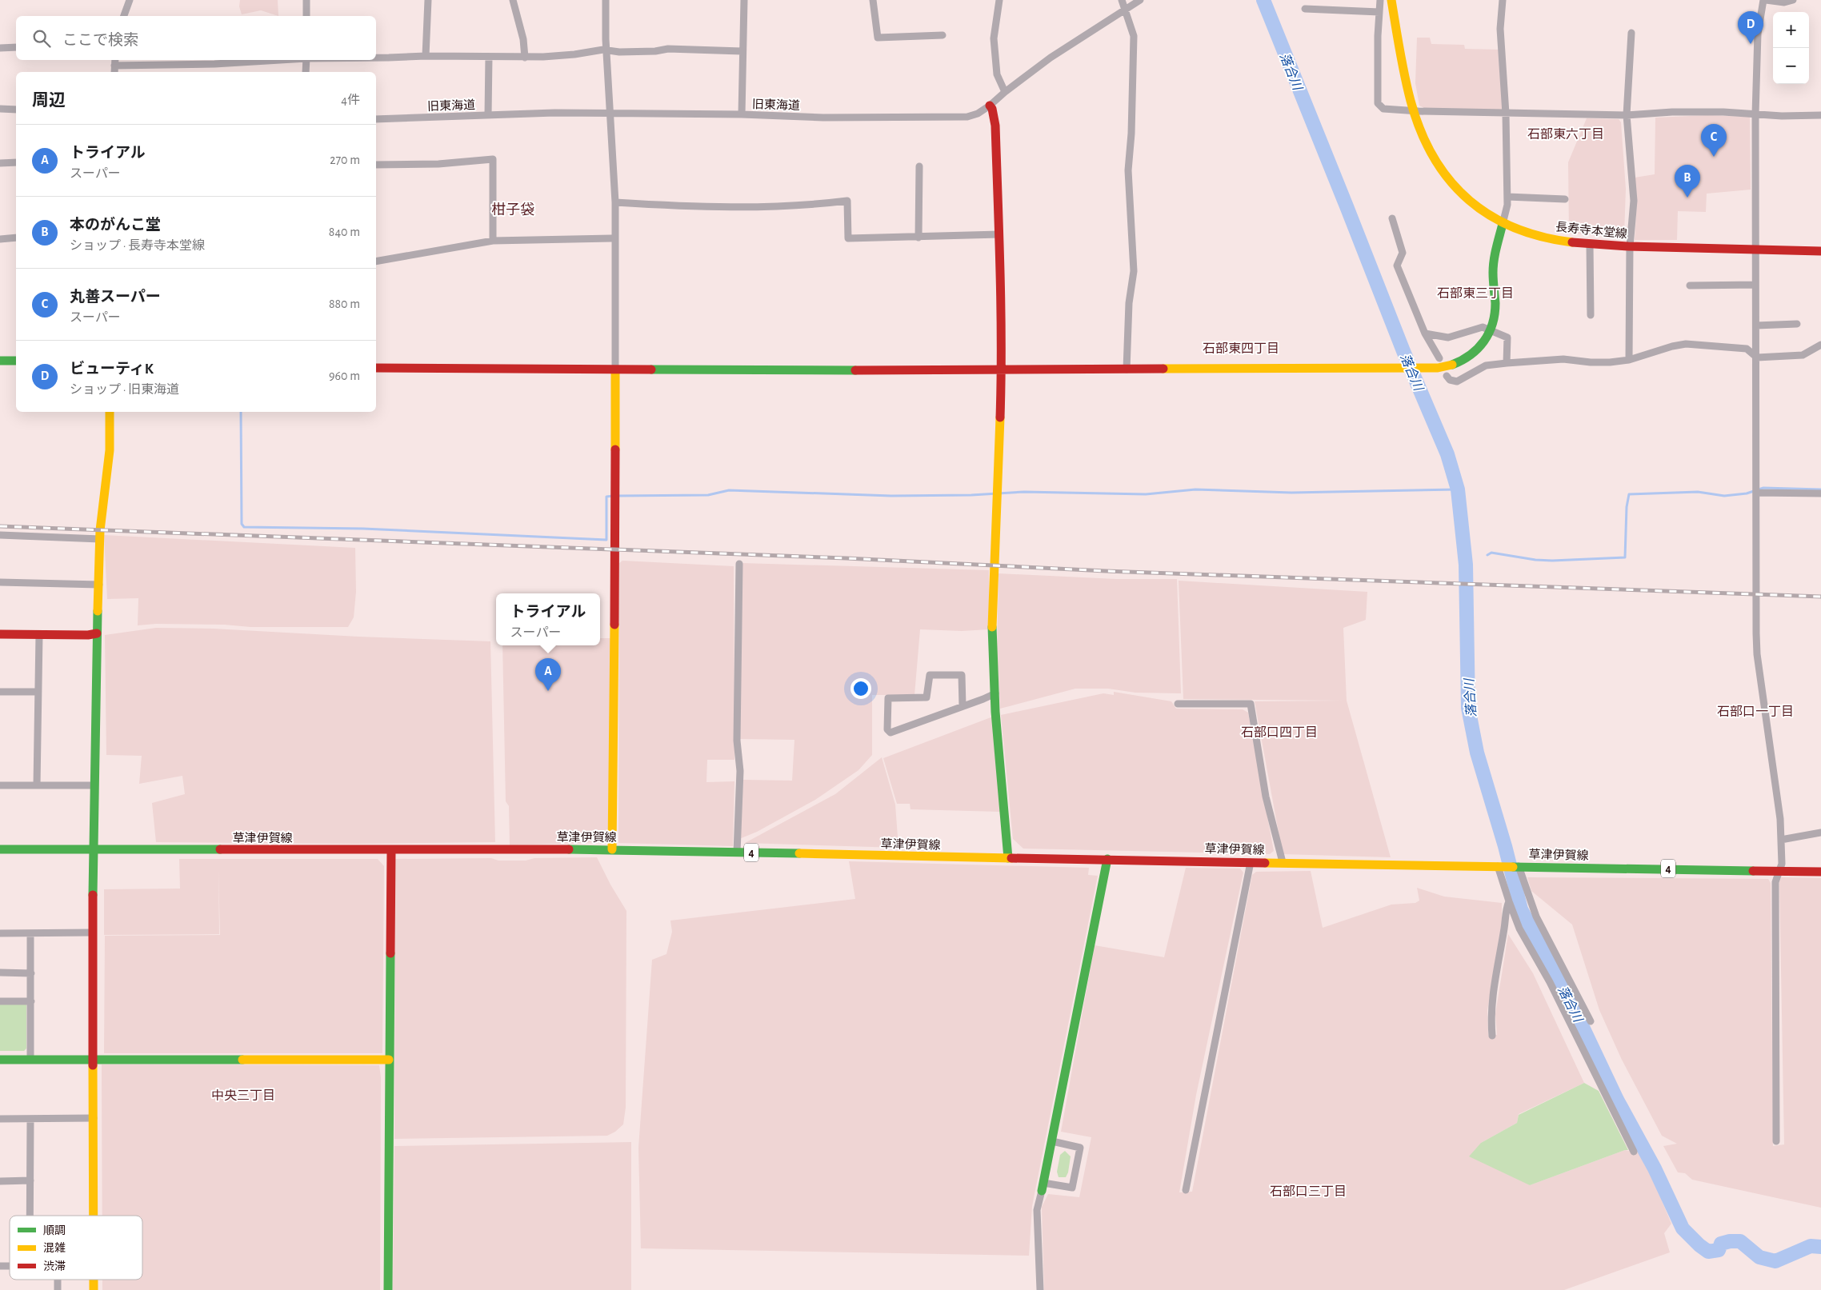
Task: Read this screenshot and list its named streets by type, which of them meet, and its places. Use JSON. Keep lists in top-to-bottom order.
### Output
{
  "streets": {
    "street": [
      "旧東海道",
      "長寿寺本堂線",
      "草津伊賀線",
      "4"
    ]
  },
  "districts": [
    "石部東六丁目",
    "柑子袋",
    "石部東三丁目",
    "石部東四丁目",
    "石部口一丁目",
    "石部口四丁目",
    "中央三丁目",
    "石部口三丁目"
  ],
  "water": ["落合川"],
  "legend": ["順調", "混雑", "渋滞"],
  "page": {
    "pins": [
      "D",
      "C",
      "B",
      "A"
    ],
    "map_buttons": ["+", "−"],
    "search": "ここで検索",
    "heading": ["周辺", "4件"],
    "list": [
      {
        "mark": "A",
        "name": "トライアル",
        "note": "スーパー",
        "value": "270 m"
      },
      {
        "mark": "B",
        "name": "本のがんこ堂",
        "note": "ショップ · 長寿寺本堂線",
        "value": "840 m"
      },
      {
        "mark": "C",
        "name": "丸善スーパー",
        "note": "スーパー",
        "value": "880 m"
      },
      {
        "mark": "D",
        "name": "ビューティK",
        "note": "ショップ · 旧東海道",
        "value": "960 m"
      }
    ],
    "popup": ["トライアル", "スーパー"]
  }
}
